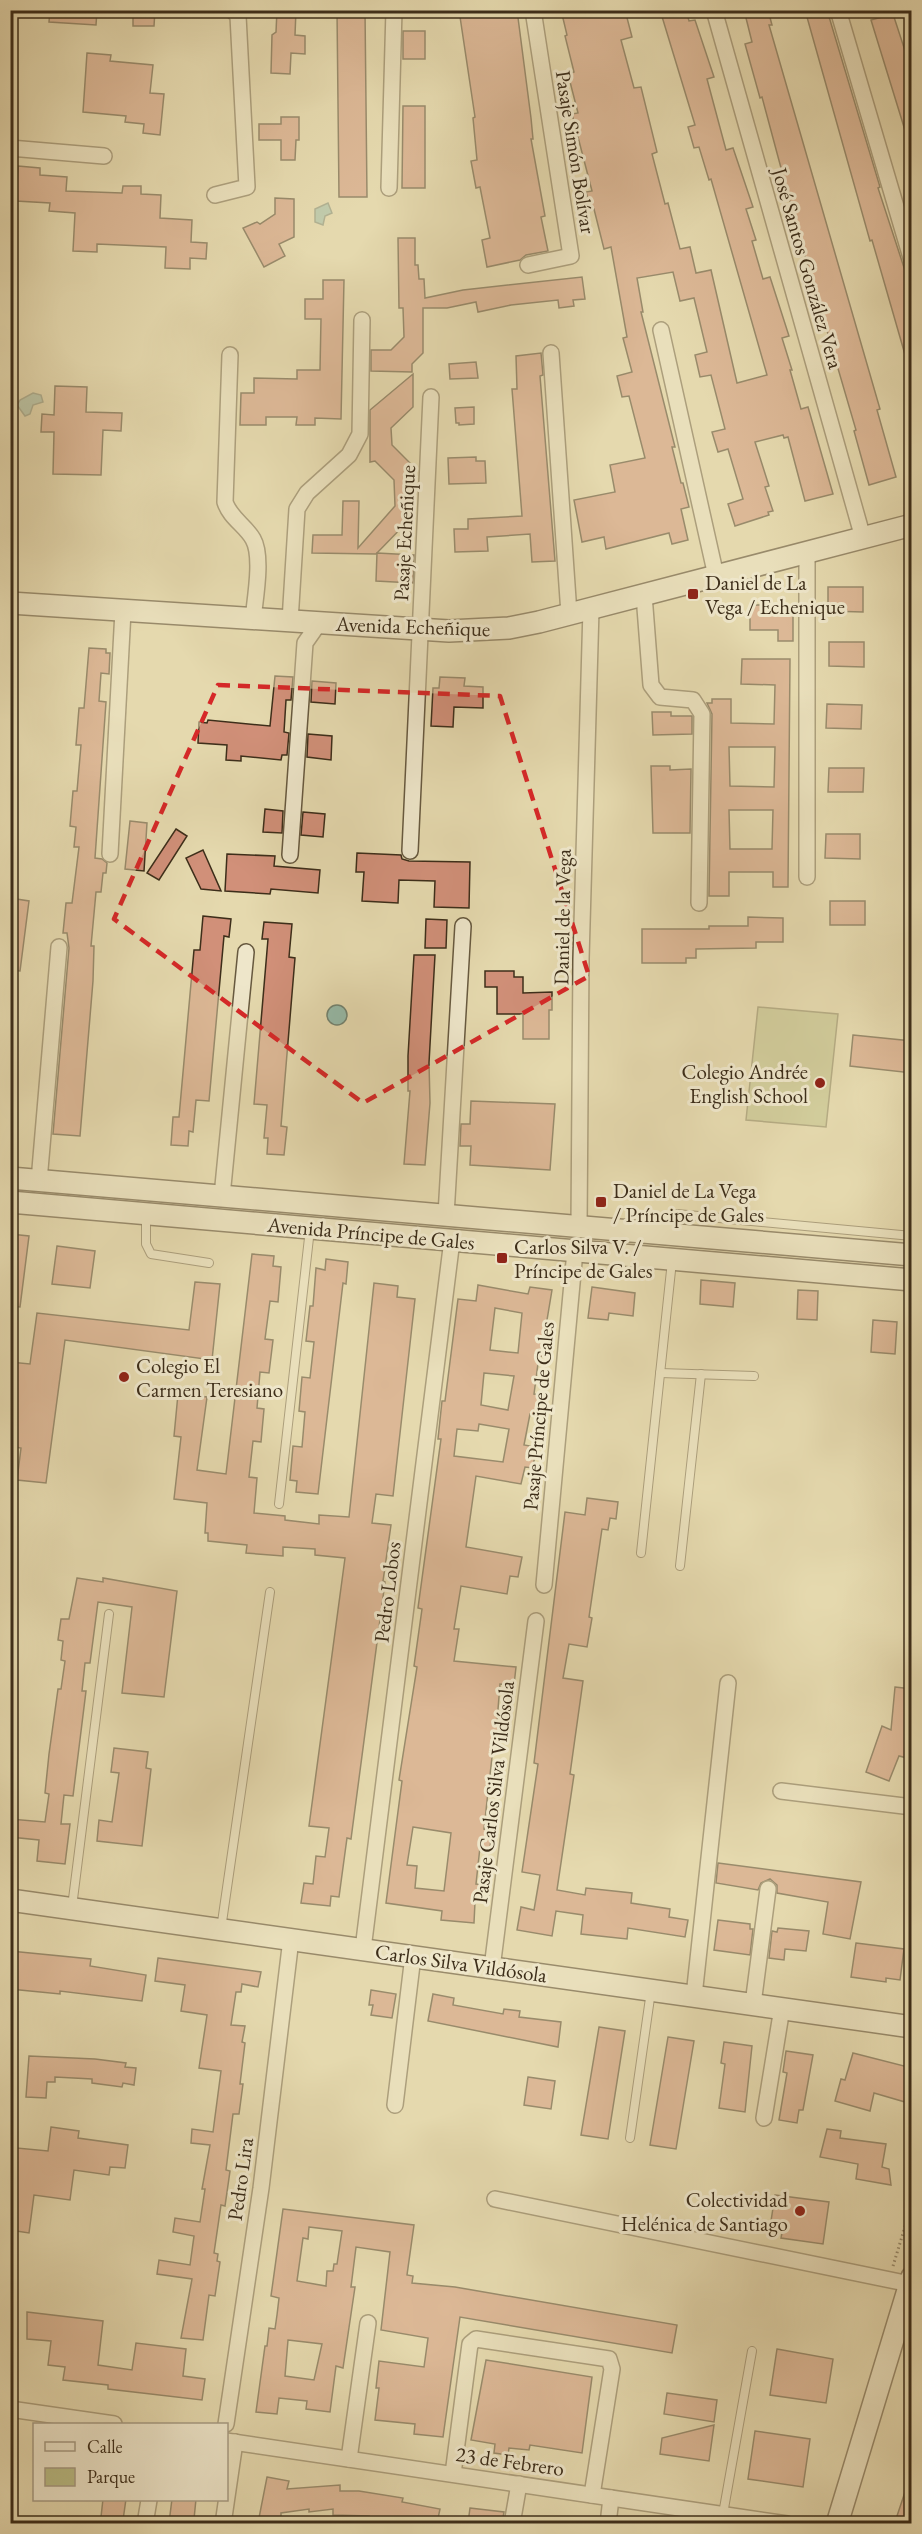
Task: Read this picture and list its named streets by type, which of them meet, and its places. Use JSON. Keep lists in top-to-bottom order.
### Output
{
  "streets": {
    "main road": ["Avenida Echeñique", "Avenida Príncipe de Gales", "Carlos Silva Vildósola"],
    "street": [
      "Pasaje Simón Bolívar",
      "José Santos González Vera",
      "Pasaje Echeñique",
      "Daniel de la Vega",
      "Pasaje Príncipe de Gales",
      "Pedro Lobos",
      "Pasaje Carlos Silva Vildósola",
      "Pedro Lira",
      "23 de Febrero"
    ]
  },
  "crossings": [
    ["José Santos González Vera", "Avenida Echeñique"],
    ["Pasaje Echeñique", "Avenida Echeñique"],
    ["Avenida Echeñique", "Daniel de la Vega"],
    ["Daniel de la Vega", "Avenida Príncipe de Gales"],
    ["Avenida Príncipe de Gales", "Pasaje Príncipe de Gales"],
    ["Avenida Príncipe de Gales", "Pedro Lobos"],
    ["Pedro Lobos", "Carlos Silva Vildósola"],
    ["Pasaje Carlos Silva Vildósola", "Carlos Silva Vildósola"],
    ["Carlos Silva Vildósola", "Pedro Lira"]
  ],
  "places": {
    "transit": ["Daniel de La Vega / Echenique", "Daniel de La Vega / Príncipe de Gales", "Carlos Silva V. / Príncipe de Gales"],
    "other": ["Colegio Andrée English School", "Colegio El Carmen Teresiano", "Colectividad Helénica de Santiago"]
  },
  "legend": ["Calle", "Parque"]
}
